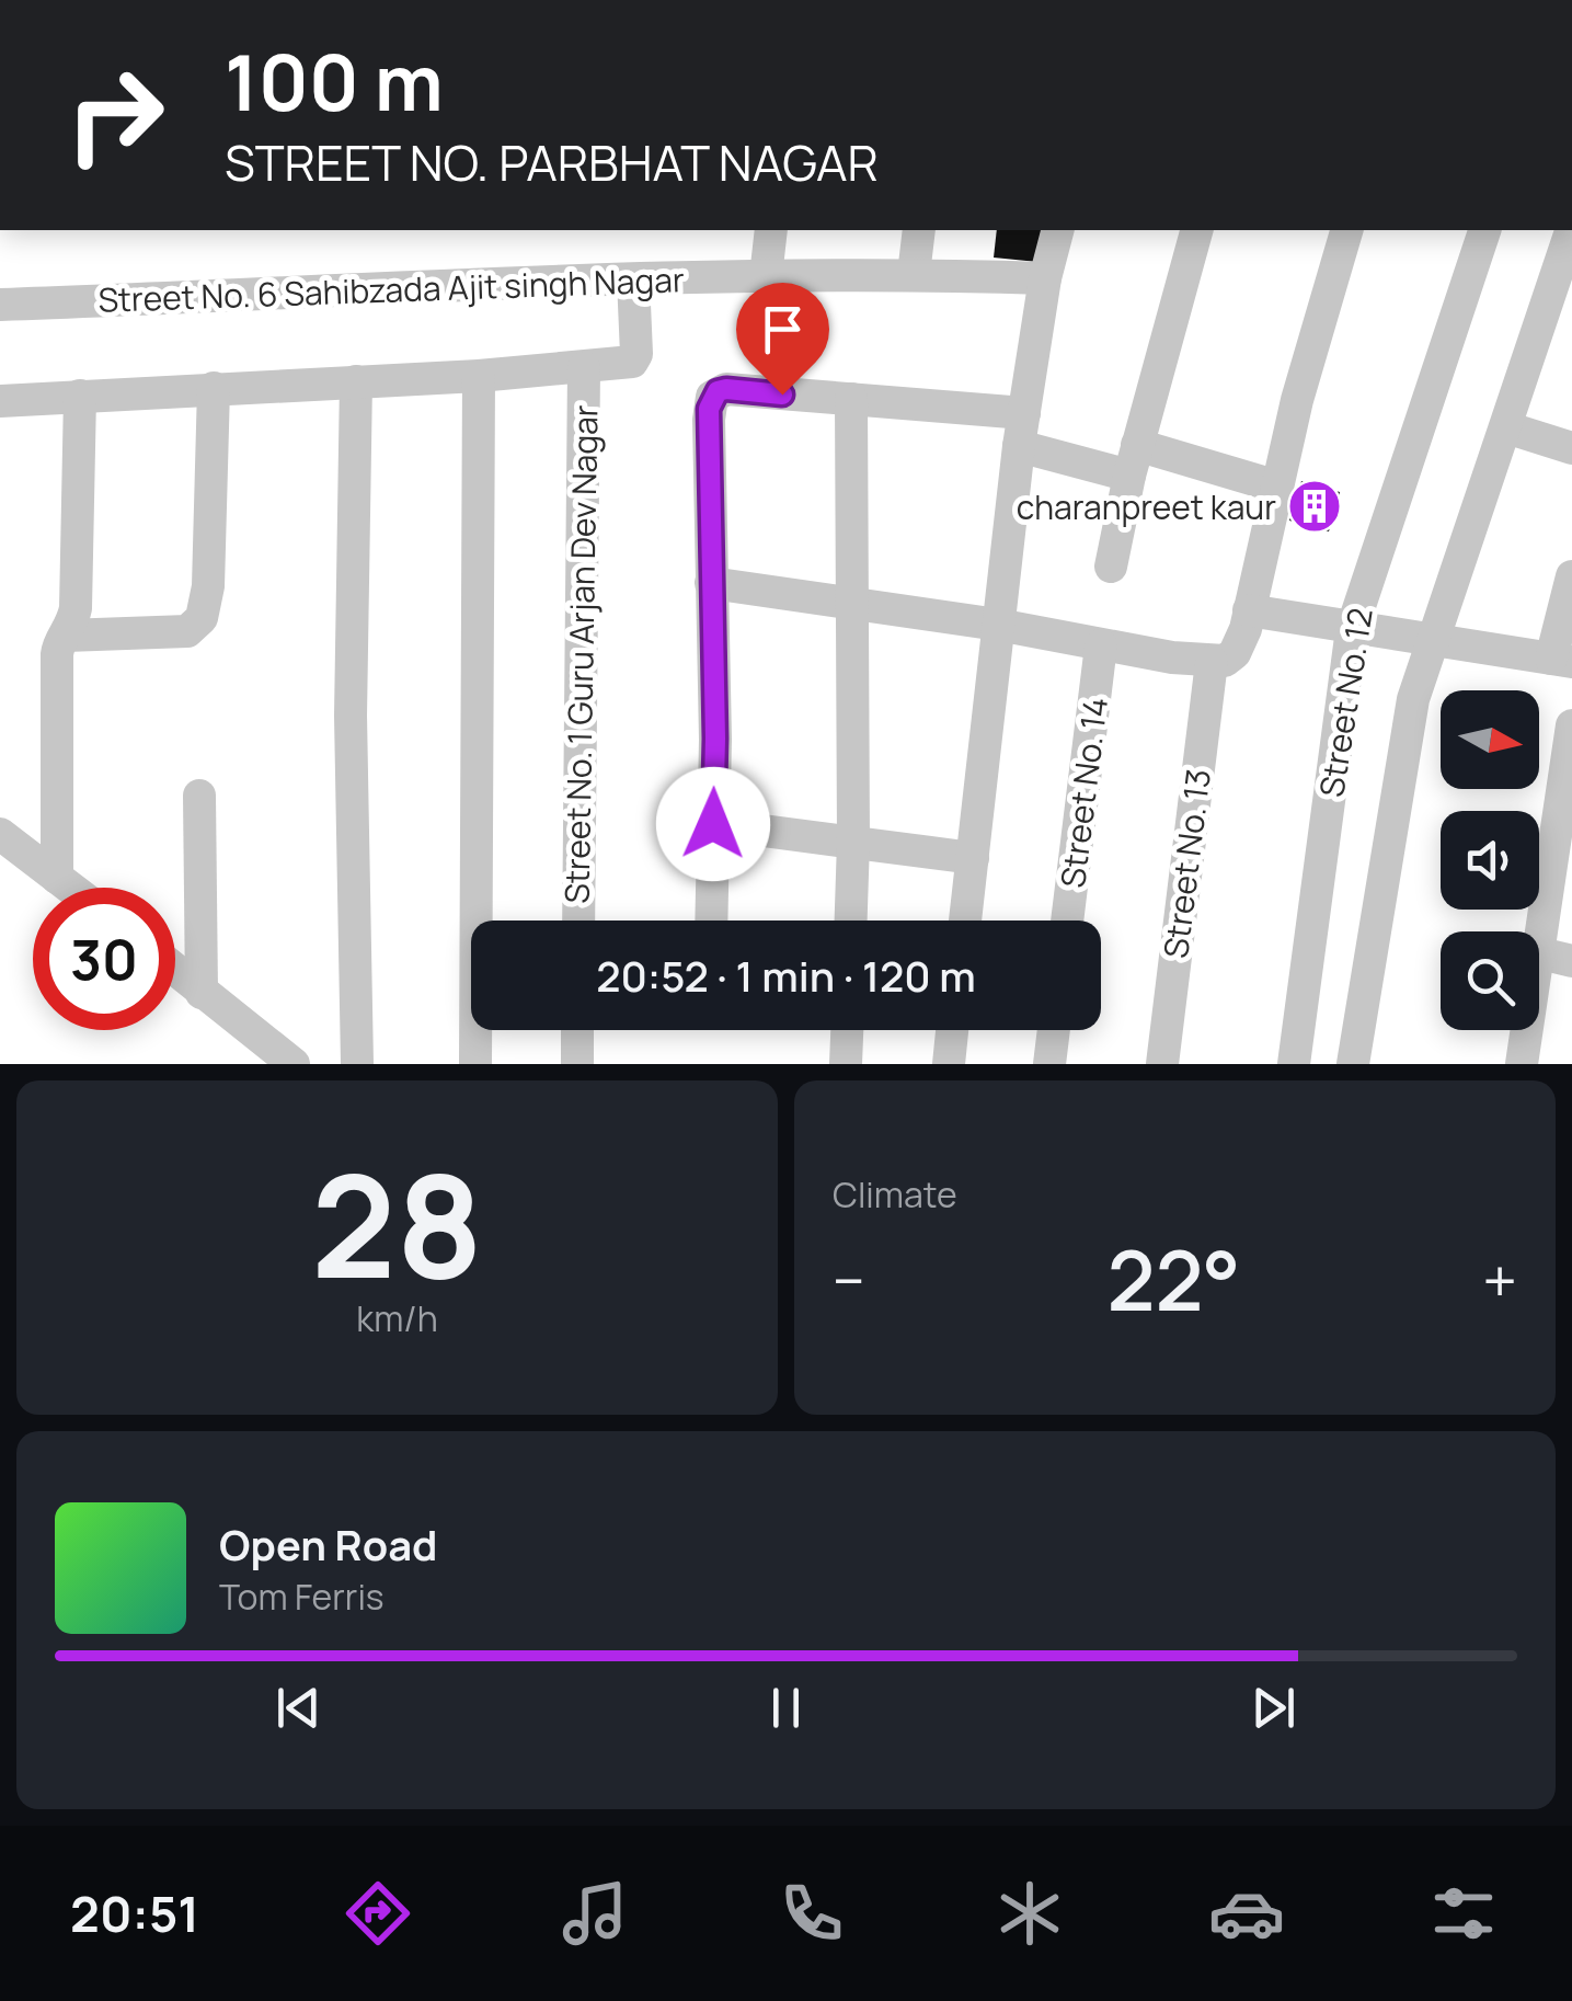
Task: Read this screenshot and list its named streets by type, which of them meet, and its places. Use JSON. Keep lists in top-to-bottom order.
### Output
{
  "streets": {
    "street": [
      "Street No. 6 Sahibzada Ajit singh Nagar",
      "Street No. 1 Guru Arjan Dev Nagar",
      "Street No. 12",
      "Street No. 14",
      "Street No. 13"
    ]
  },
  "places": {
    "building": ["charanpreet kaur"]
  },
  "north": "right",
  "page": {
    "turn": ["100 m", "STREET NO. PARBHAT NAGAR"],
    "limit": "30",
    "trip": "20:52 · 1 min · 120 m",
    "tile": [
      ["28", "km/h"],
      "Climate"
    ],
    "heat": ["−", "22°", "+"],
    "song": ["Open Road", "Tom Ferris"],
    "tabs": "20:51"
  }
}
